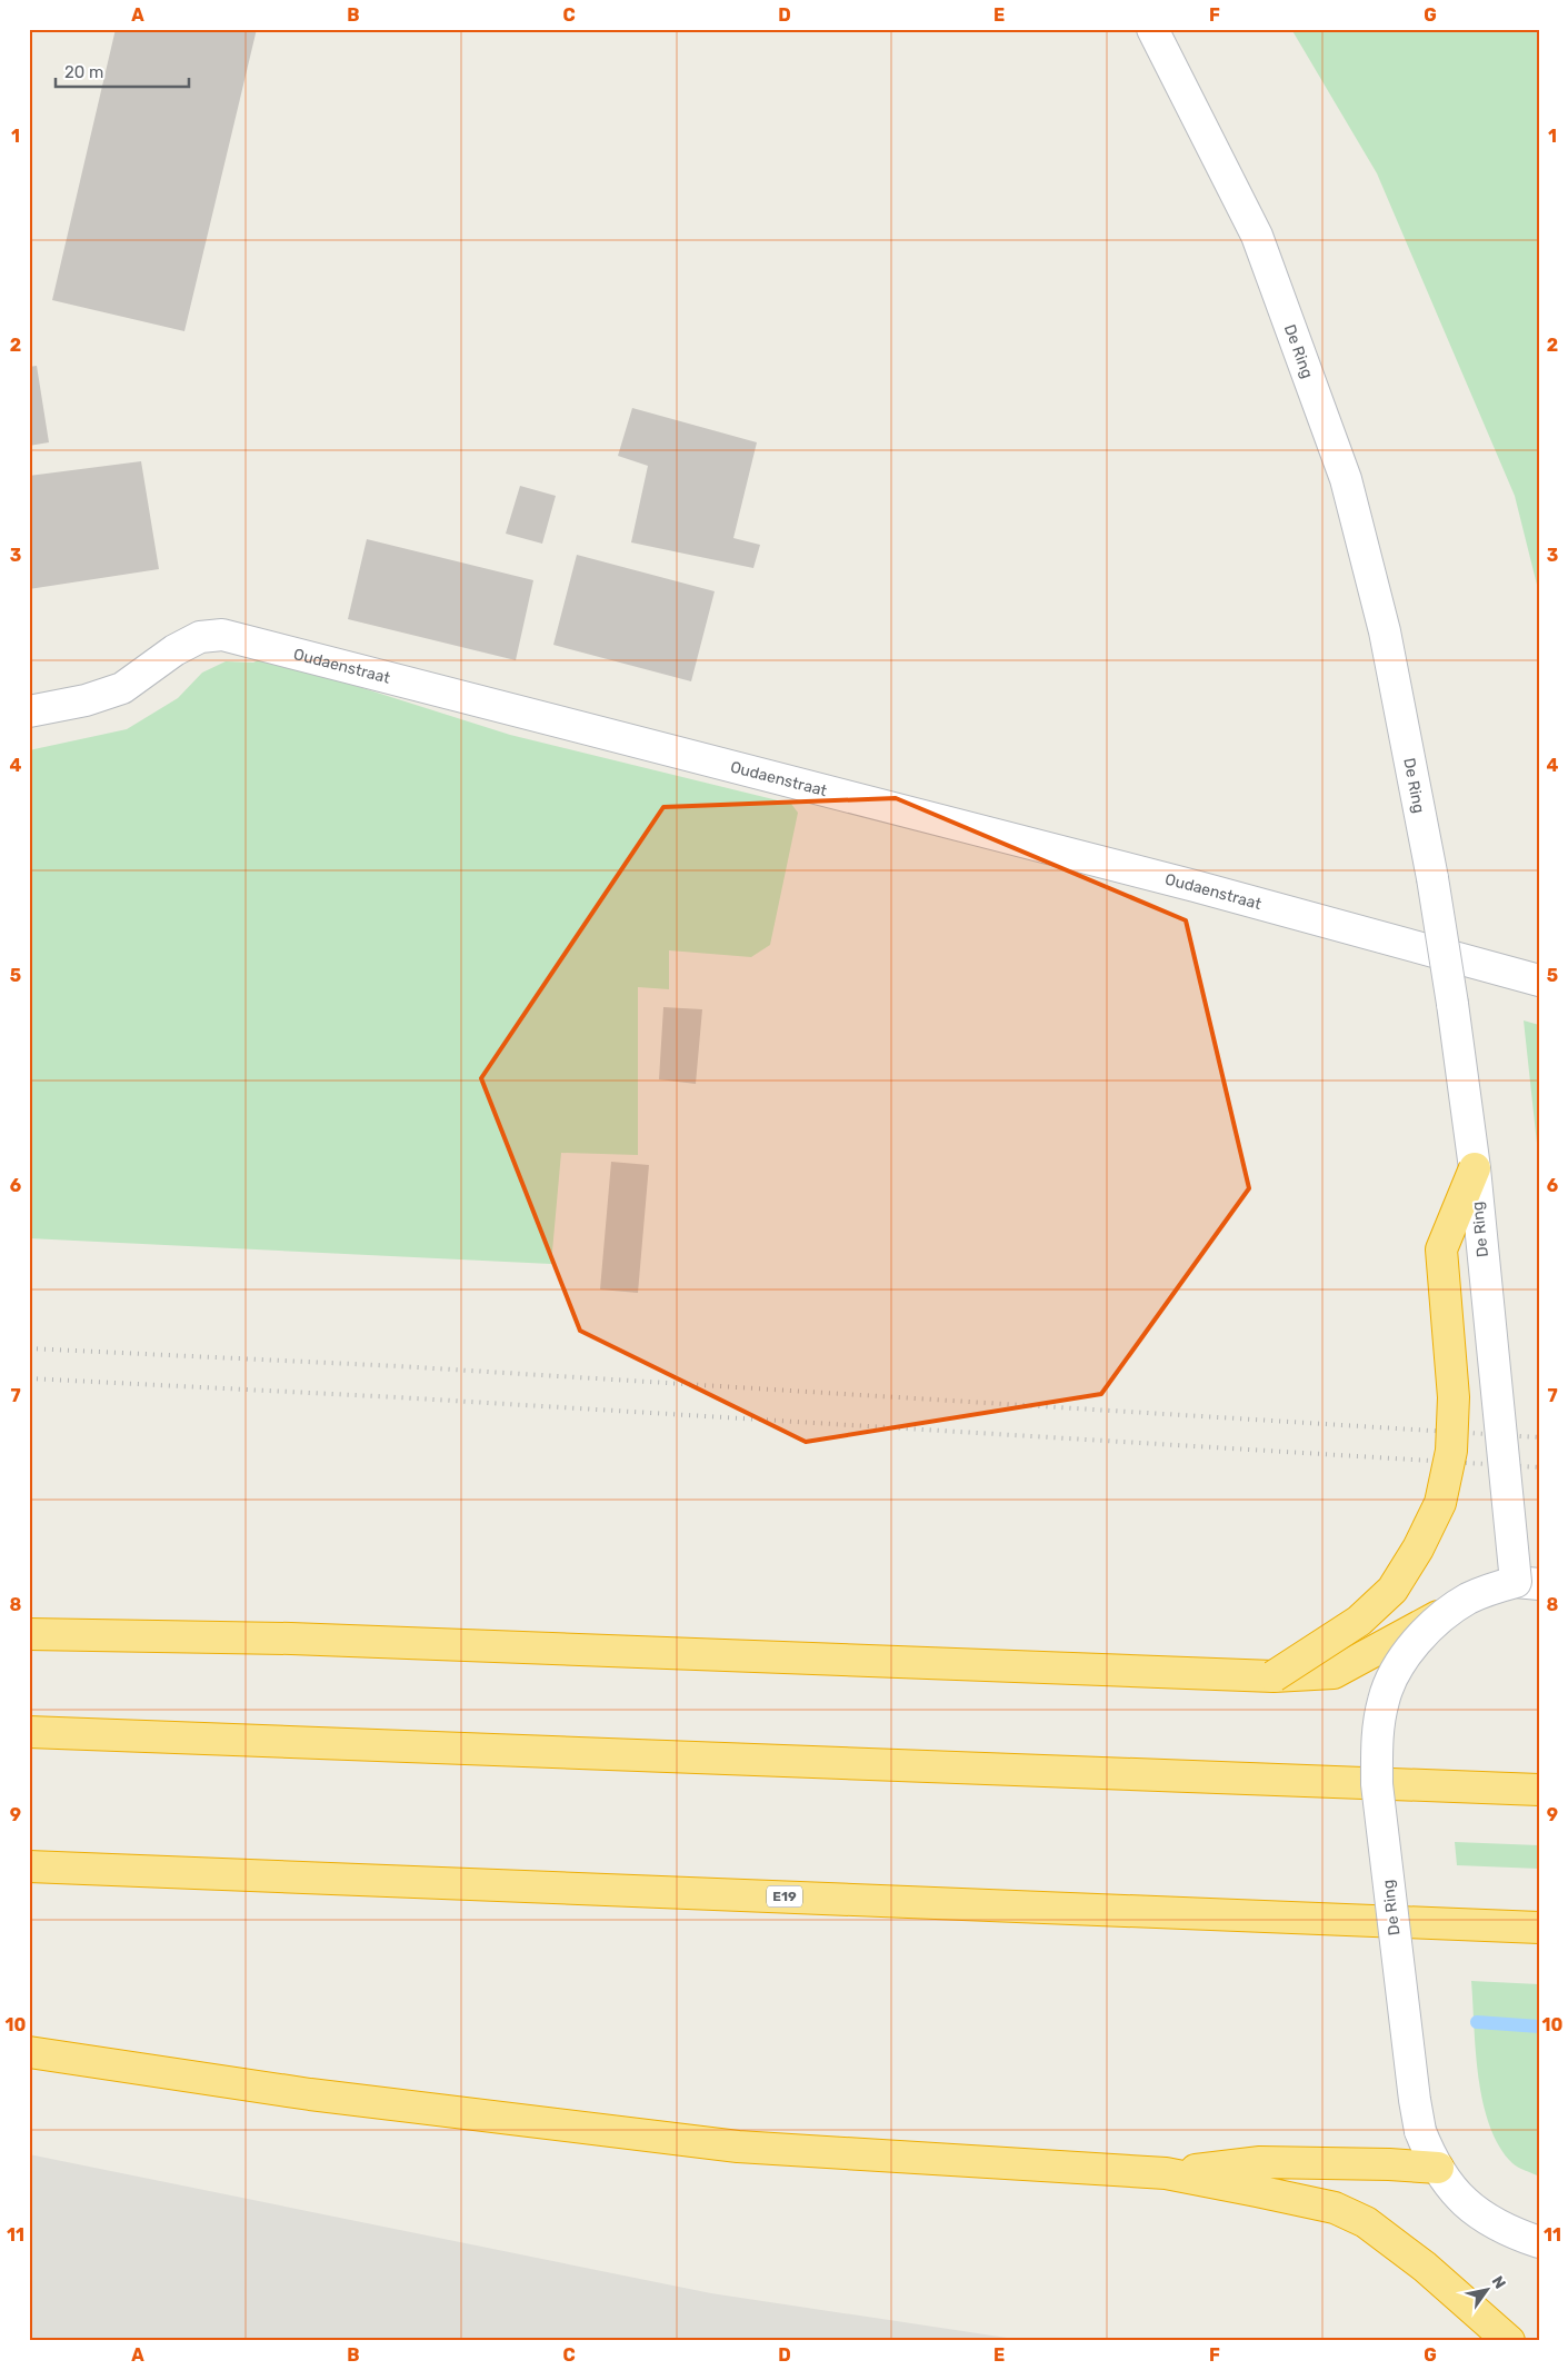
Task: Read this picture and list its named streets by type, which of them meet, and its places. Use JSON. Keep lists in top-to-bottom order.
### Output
{
  "streets": {
    "highway": ["E19"],
    "main road": ["De Ring", "Oudaenstraat"]
  },
  "scale_bar": "20 m",
  "north": "top right",
  "grid": {
    "columns": [
      "A",
      "B",
      "C",
      "D",
      "E",
      "F",
      "G"
    ],
    "rows": [
      "1",
      "2",
      "3",
      "4",
      "5",
      "6",
      "7",
      "8",
      "9",
      "10",
      "11"
    ]
  }
}
